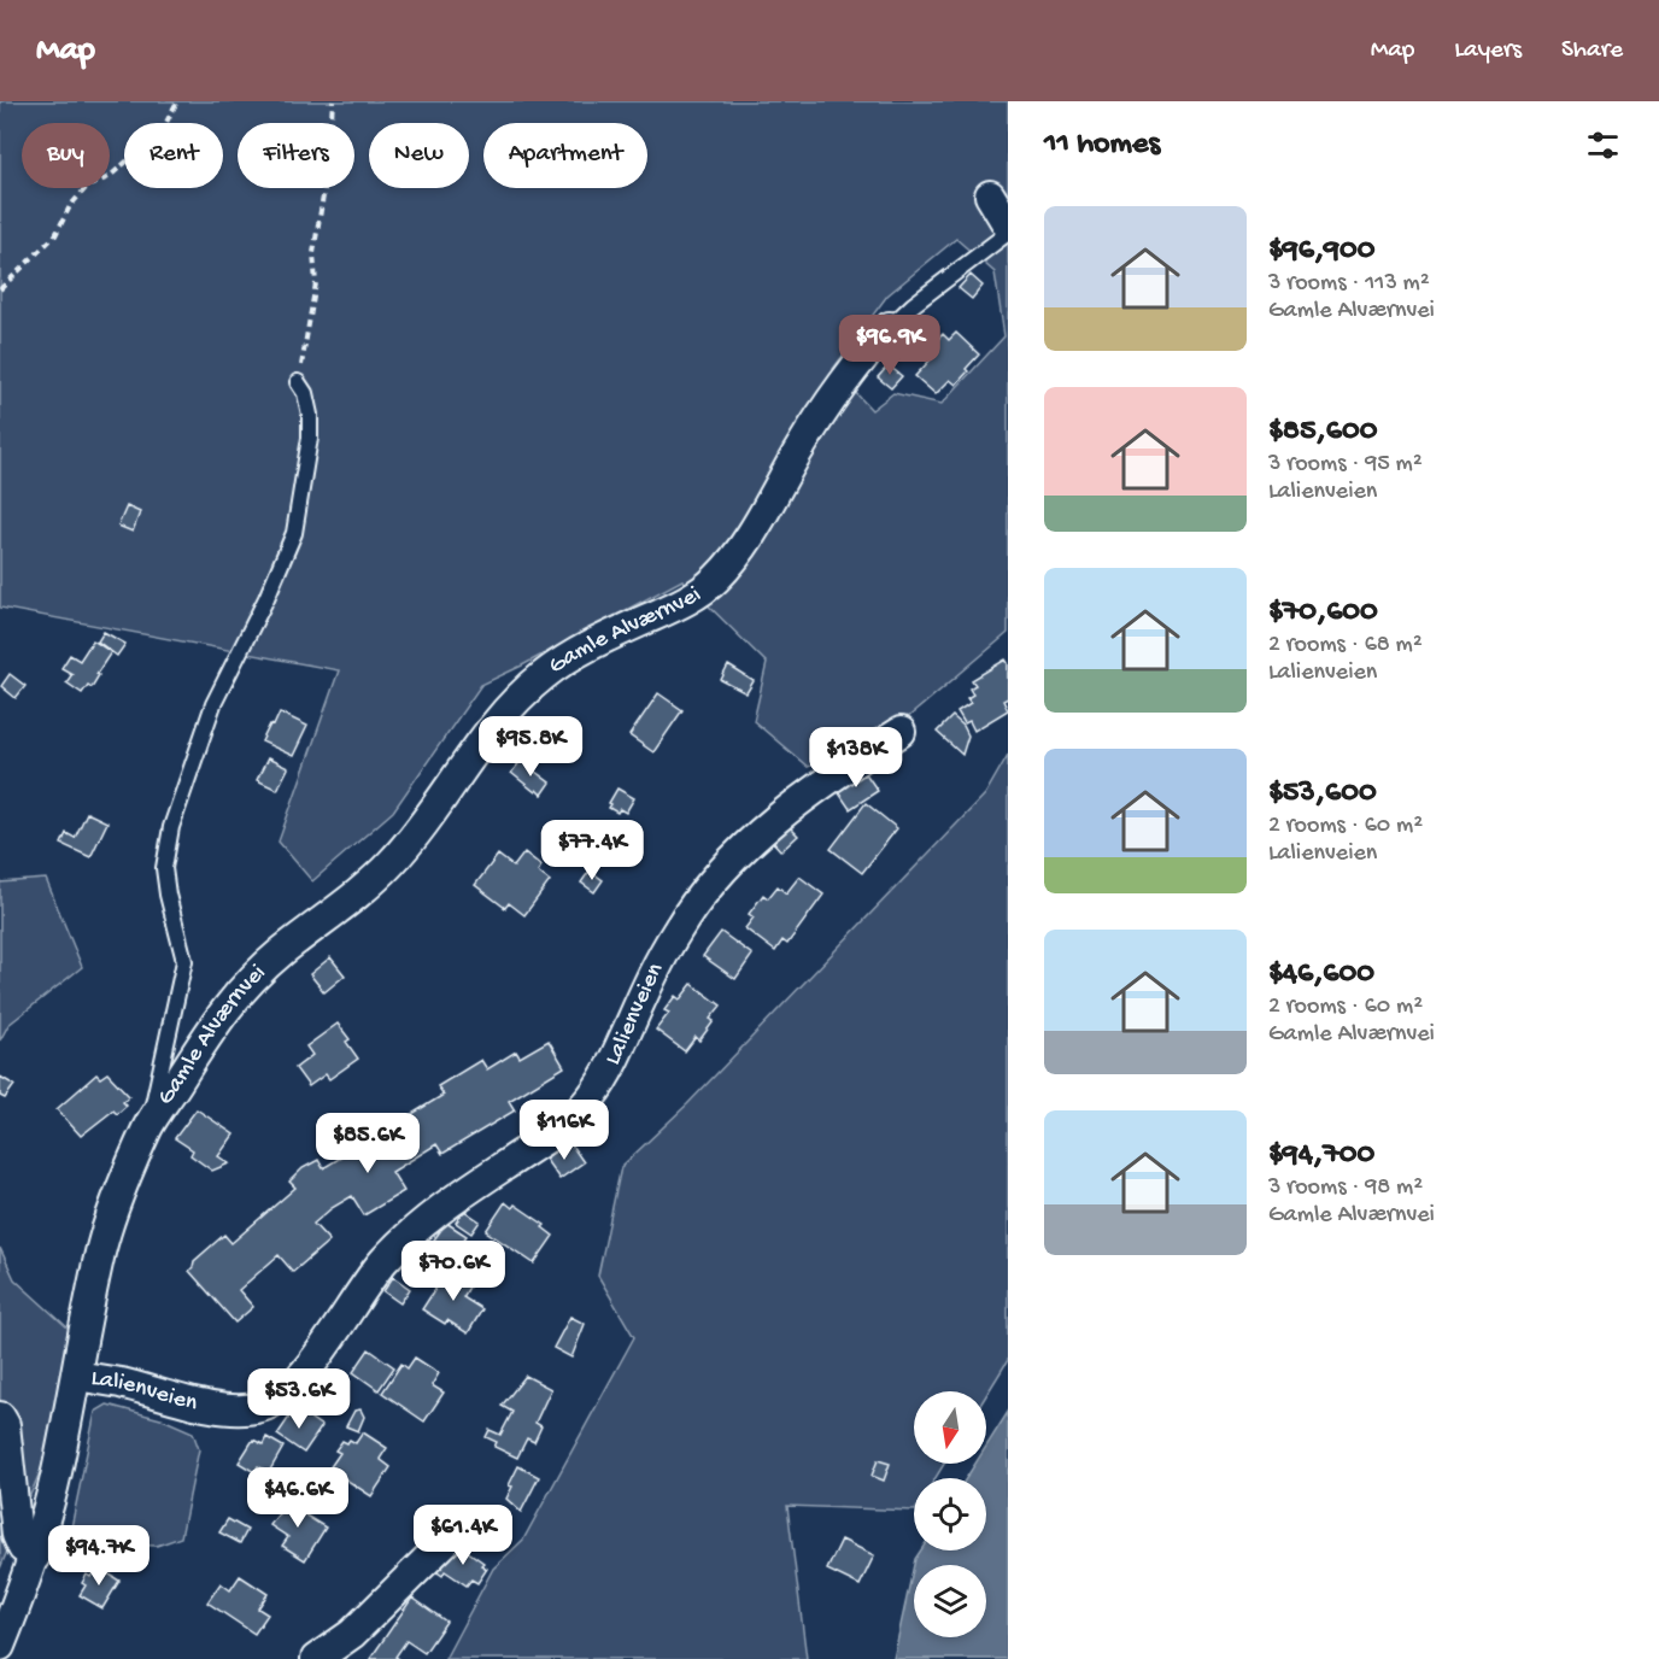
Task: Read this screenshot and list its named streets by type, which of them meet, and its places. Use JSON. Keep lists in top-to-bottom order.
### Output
{
  "streets": {
    "street": ["Gamle Alværnvei", "Lalienveien"]
  },
  "crossings": [
    ["Gamle Alværnvei", "Lalienveien"]
  ],
  "north": "bottom",
  "page": {
    "header": "Map",
    "nav": ["Map", "Layers", "Share"],
    "heading": "11 homes",
    "chip": [
      "Buy",
      "Rent",
      "Filters",
      "New",
      "Apartment"
    ],
    "list": [
      {
        "name": "$96,900",
        "note": "3 rooms · 113 m² · Gamle Alværnvei"
      },
      {
        "name": "$85,600",
        "note": "3 rooms · 95 m² · Lalienveien"
      },
      {
        "name": "$70,600",
        "note": "2 rooms · 68 m² · Lalienveien"
      },
      {
        "name": "$53,600",
        "note": "2 rooms · 60 m² · Lalienveien"
      },
      {
        "name": "$46,600",
        "note": "2 rooms · 60 m² · Gamle Alværnvei"
      },
      {
        "name": "$94,700",
        "note": "3 rooms · 98 m² · Gamle Alværnvei"
      }
    ],
    "price": [
      "$96.9K",
      "$95.8K",
      "$138K",
      "$77.4K",
      "$116K",
      "$85.6K",
      "$70.6K",
      "$53.6K",
      "$46.6K",
      "$61.4K",
      "$94.7K"
    ]
  }
}
